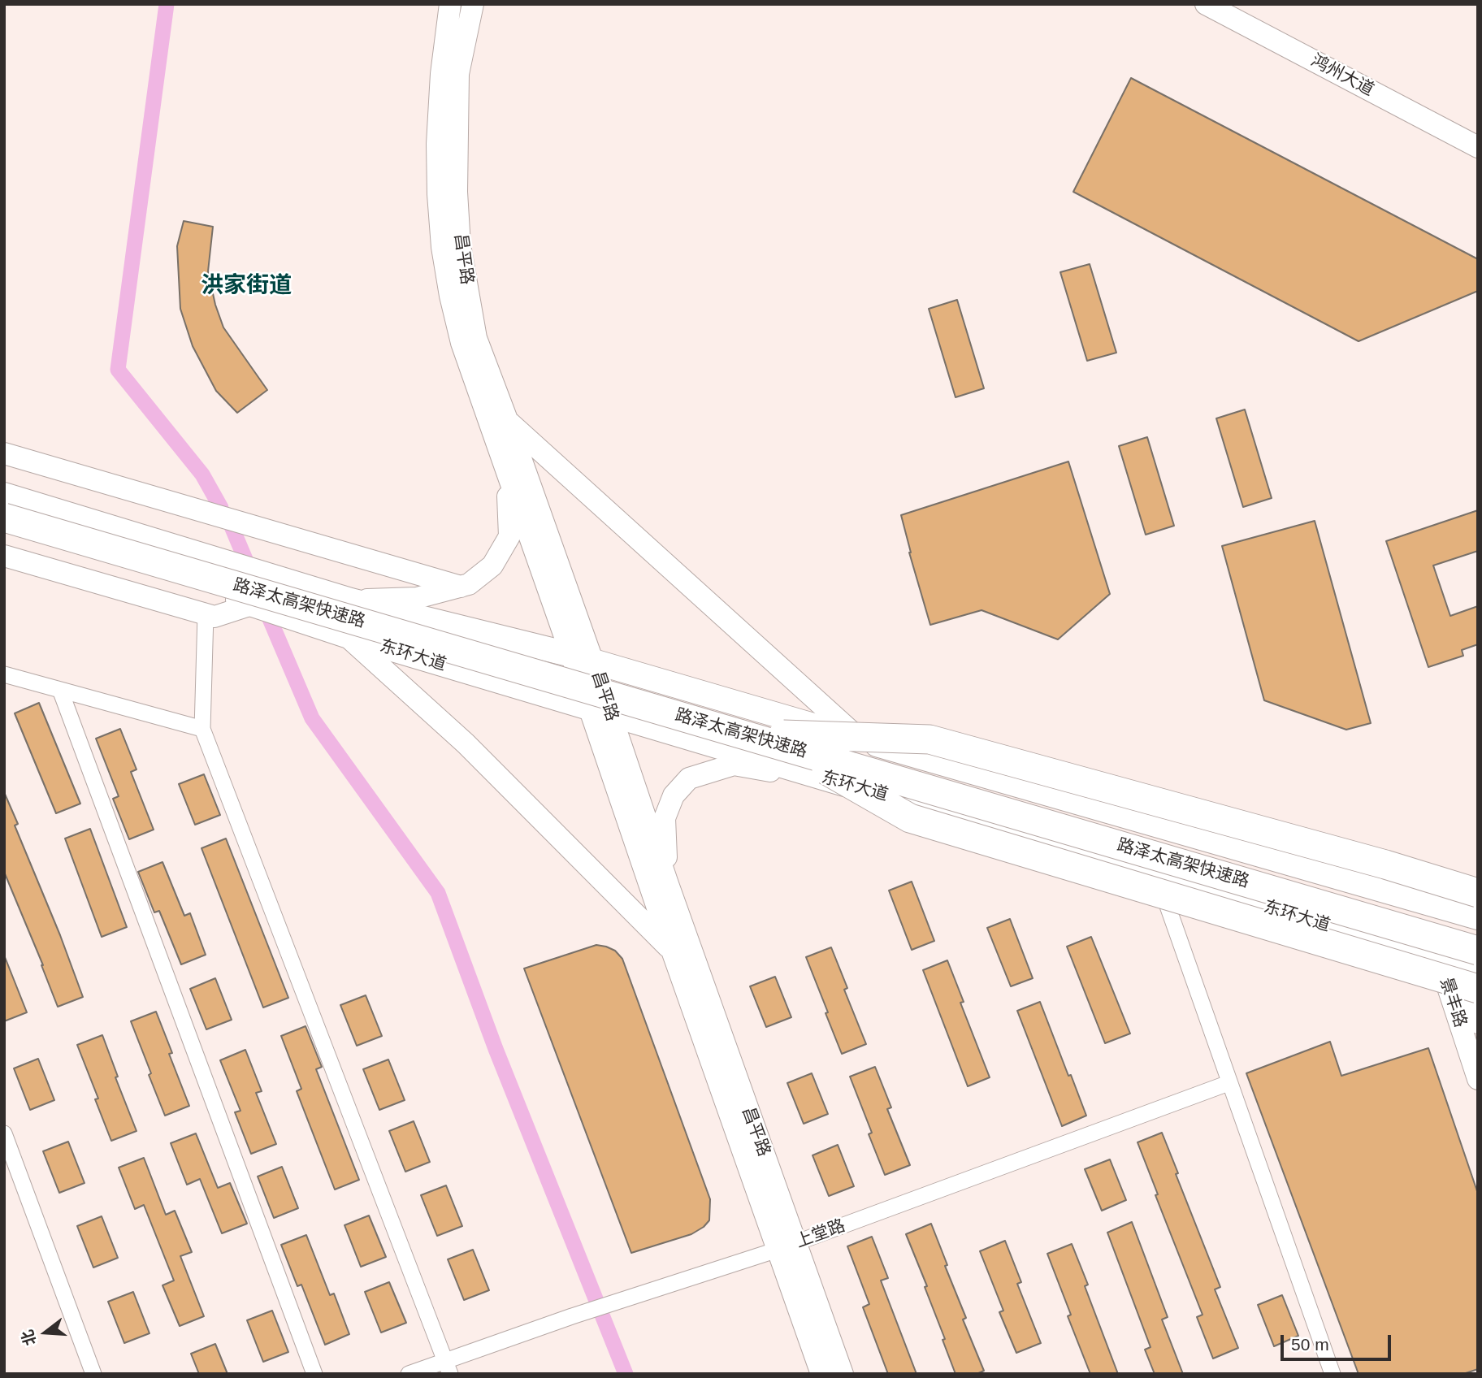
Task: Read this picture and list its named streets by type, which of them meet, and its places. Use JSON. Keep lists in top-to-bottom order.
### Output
{
  "streets": {
    "highway": ["路泽太高架快速路"],
    "main road": [
      "鸿州大道",
      "昌平路",
      "东环大道",
      "景丰路"
    ],
    "street": ["上堂路"]
  },
  "crossings": [
    ["昌平路", "东环大道"],
    ["昌平路", "上堂路"],
    ["路泽太高架快速路", "东环大道"],
    ["路泽太高架快速路", "景丰路"],
    ["东环大道", "景丰路"]
  ],
  "districts": ["洪家街道"],
  "scale_bar": "50 m",
  "north": "left"
}
